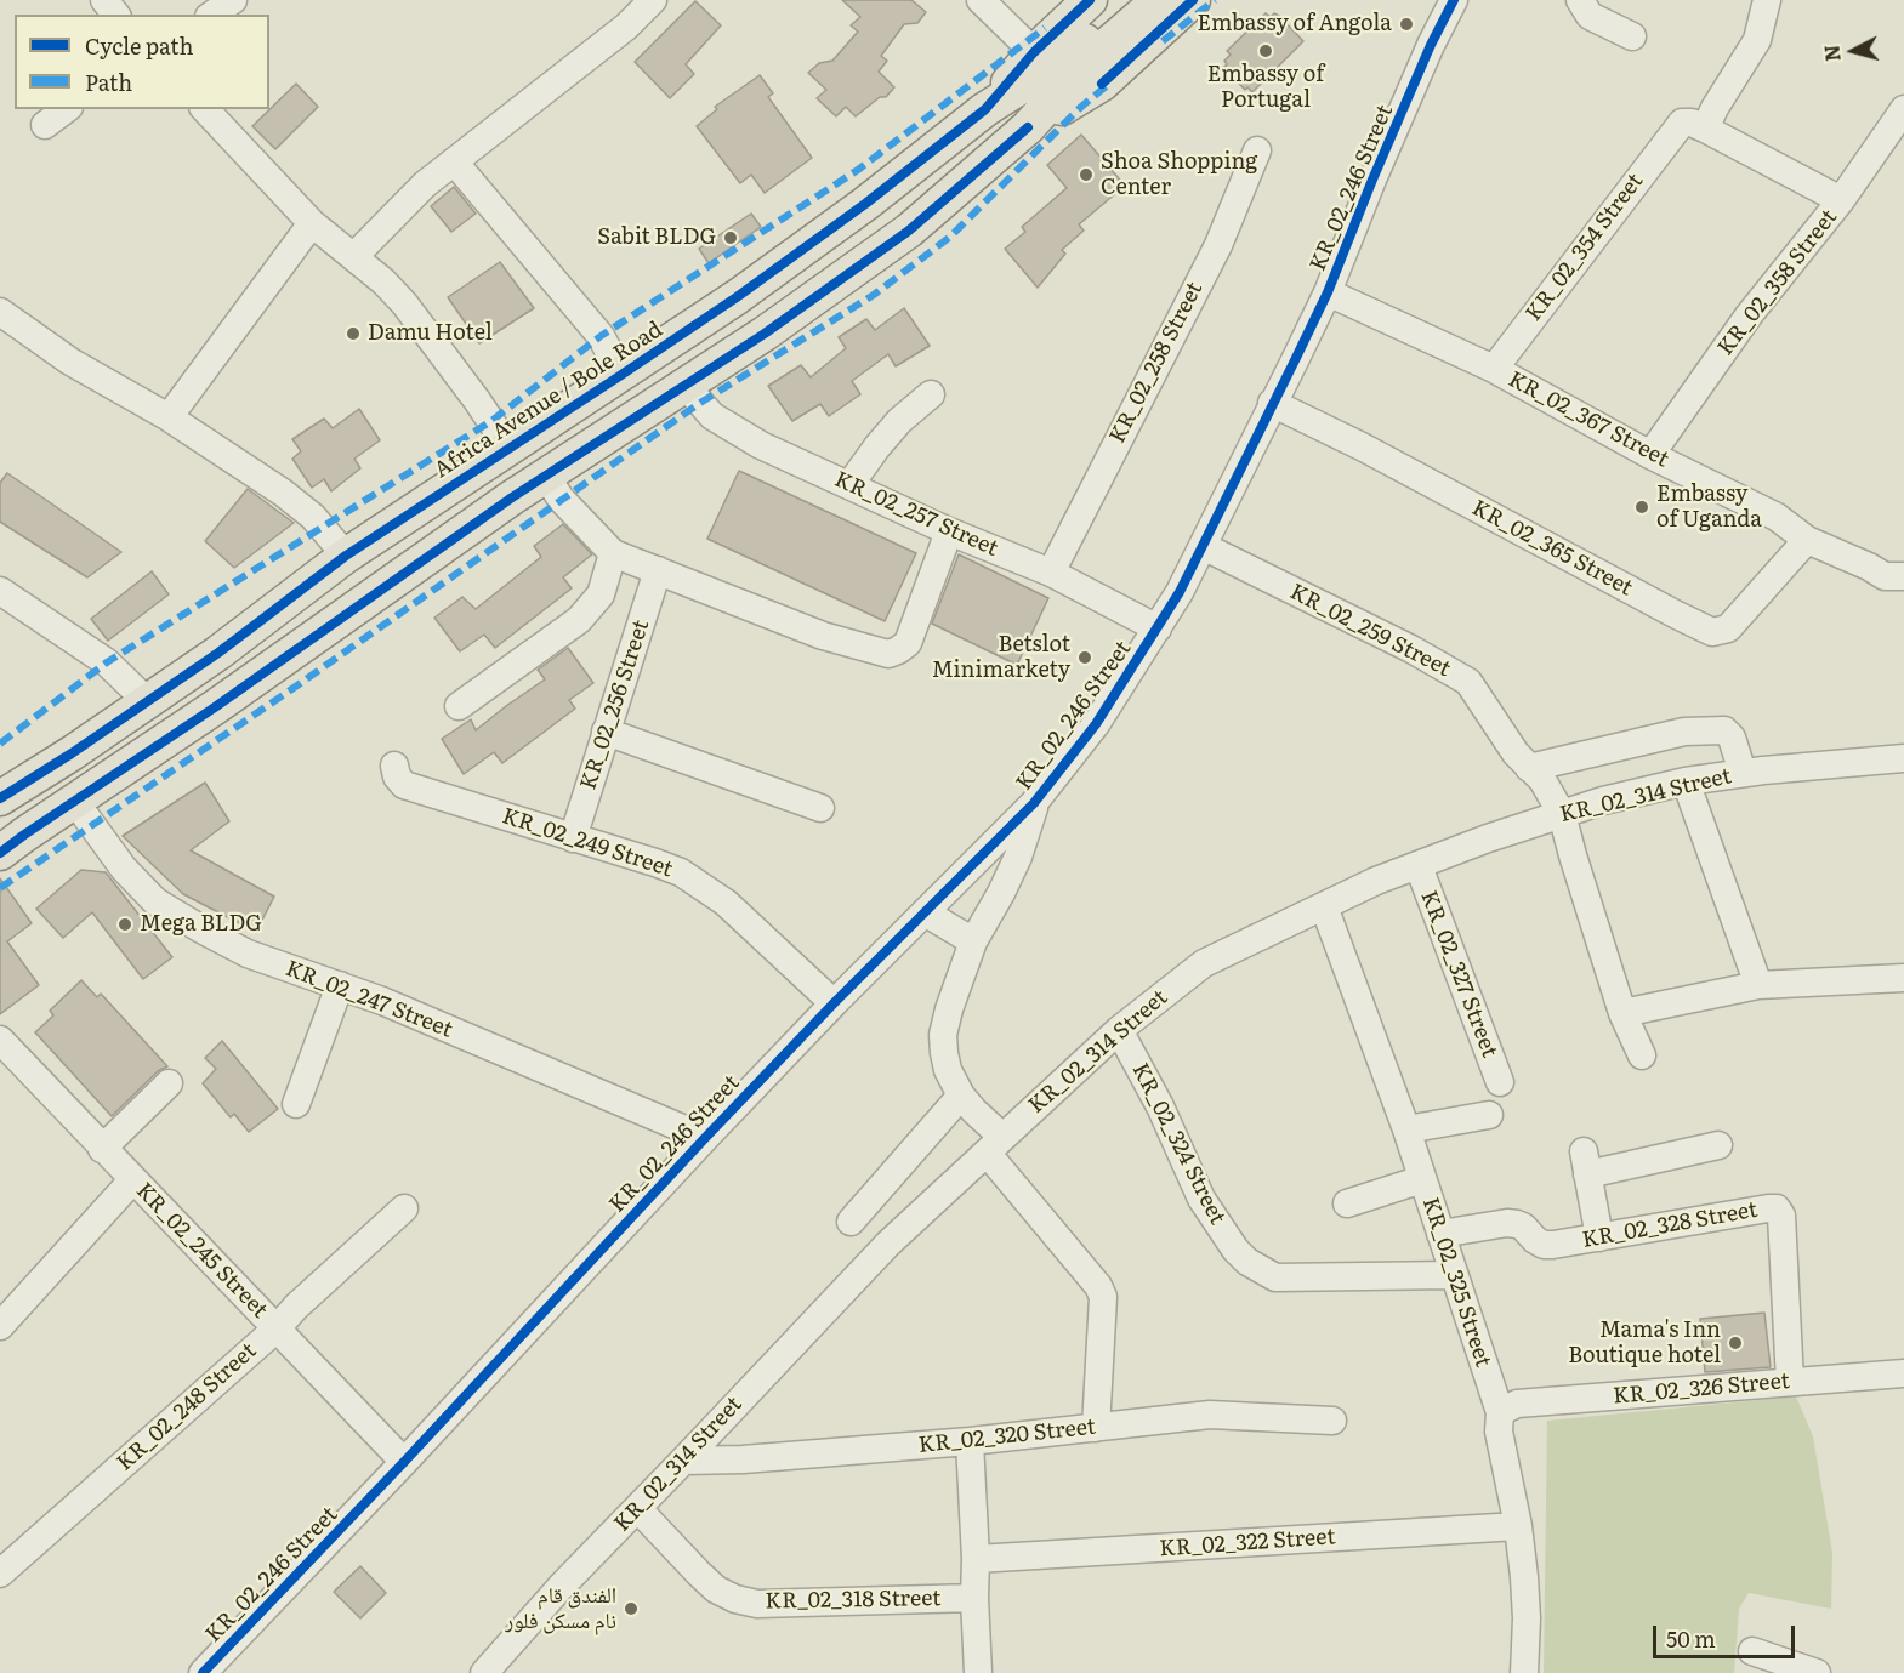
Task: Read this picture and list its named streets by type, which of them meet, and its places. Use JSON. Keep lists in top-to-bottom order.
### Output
{
  "streets": {
    "main road": ["Africa Avenue / Bole Road"],
    "street": [
      "KR_02_246 Street",
      "KR_02_354 Street",
      "KR_02_358 Street",
      "KR_02_258 Street",
      "KR_02_367 Street",
      "KR_02_257 Street",
      "KR_02_365 Street",
      "KR_02_259 Street",
      "KR_02_256 Street",
      "KR_02_314 Street",
      "KR_02_249 Street",
      "KR_02_327 Street",
      "KR_02_247 Street",
      "KR_02_324 Street",
      "KR_02_328 Street",
      "KR_02_245 Street",
      "KR_02_325 Street",
      "KR_02_326 Street",
      "KR_02_248 Street",
      "KR_02_320 Street",
      "KR_02_322 Street",
      "KR_02_318 Street"
    ]
  },
  "crossings": [
    ["KR_02_246 Street", "KR_02_367 Street"],
    ["KR_02_246 Street", "KR_02_257 Street"],
    ["KR_02_246 Street", "KR_02_365 Street"],
    ["KR_02_246 Street", "KR_02_259 Street"],
    ["KR_02_246 Street", "KR_02_249 Street"],
    ["KR_02_246 Street", "KR_02_247 Street"],
    ["KR_02_246 Street", "KR_02_245 Street"],
    ["KR_02_354 Street", "KR_02_367 Street"],
    ["KR_02_358 Street", "KR_02_367 Street"],
    ["KR_02_258 Street", "KR_02_257 Street"],
    ["KR_02_367 Street", "KR_02_365 Street"],
    ["KR_02_259 Street", "KR_02_314 Street"],
    ["KR_02_256 Street", "KR_02_249 Street"],
    ["KR_02_314 Street", "KR_02_327 Street"],
    ["KR_02_314 Street", "KR_02_324 Street"],
    ["KR_02_314 Street", "KR_02_325 Street"],
    ["KR_02_314 Street", "KR_02_320 Street"],
    ["KR_02_314 Street", "KR_02_318 Street"],
    ["KR_02_324 Street", "KR_02_325 Street"],
    ["KR_02_328 Street", "KR_02_325 Street"],
    ["KR_02_328 Street", "KR_02_326 Street"],
    ["KR_02_245 Street", "KR_02_248 Street"],
    ["KR_02_325 Street", "KR_02_326 Street"],
    ["KR_02_325 Street", "KR_02_322 Street"]
  ],
  "places": [
    "Embassy of Angola",
    "Embassy of Portugal",
    "Shoa Shopping Center",
    "Sabit BLDG",
    "Damu Hotel",
    "Embassy of Uganda",
    "Betslot Minimarkety",
    "Mega BLDG",
    "Mama's Inn Boutique hotel",
    "الفندق قام نام مسكن فلور"
  ],
  "legend": ["Cycle path", "Path"],
  "scale_bar": "50 m",
  "north": "left"
}
